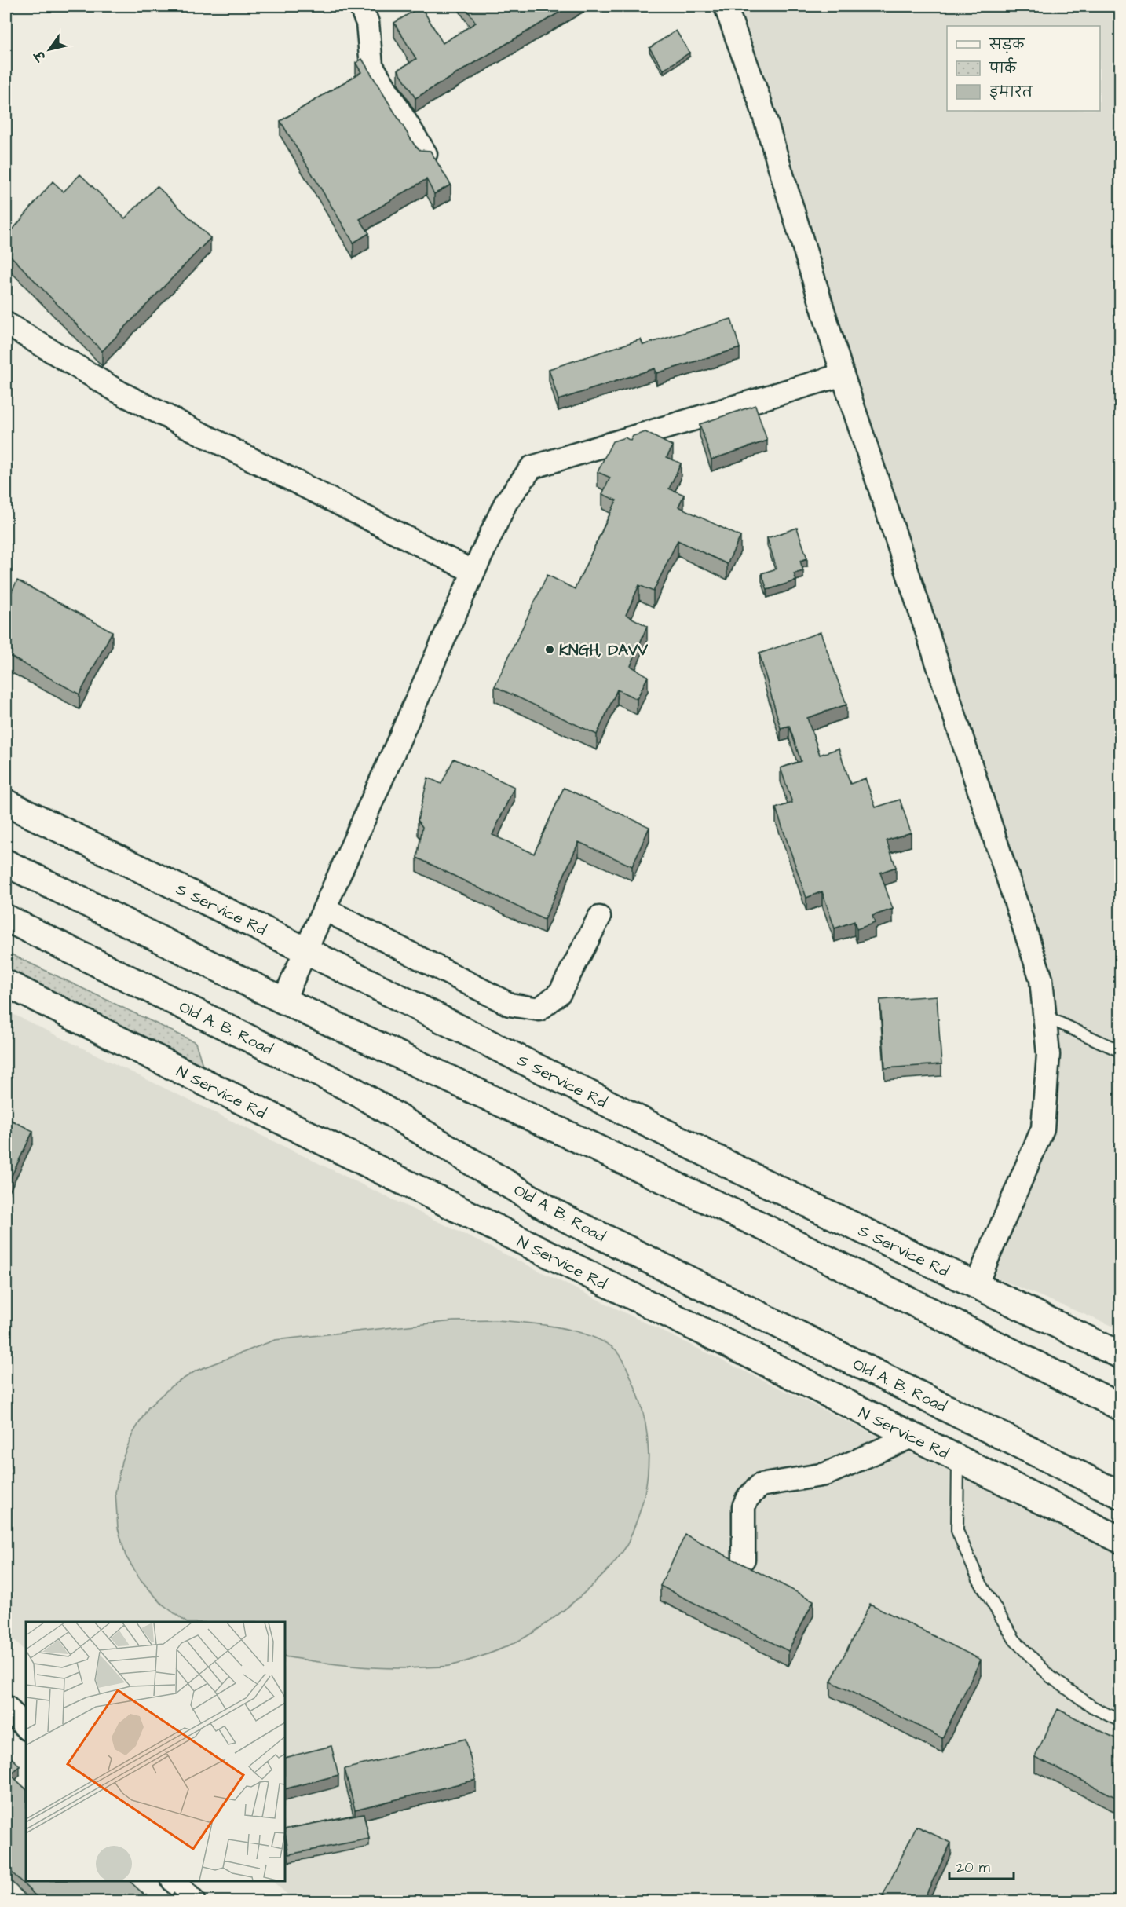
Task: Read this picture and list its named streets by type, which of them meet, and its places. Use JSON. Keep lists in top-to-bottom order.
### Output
{
  "streets": {
    "main road": ["S Service Rd", "Old A. B. Road", "N Service Rd"]
  },
  "places": ["KNGH, DAVV"],
  "legend": ["सड़क", "पार्क", "इमारत"],
  "scale_bar": "20 m",
  "north": "bottom left"
}
